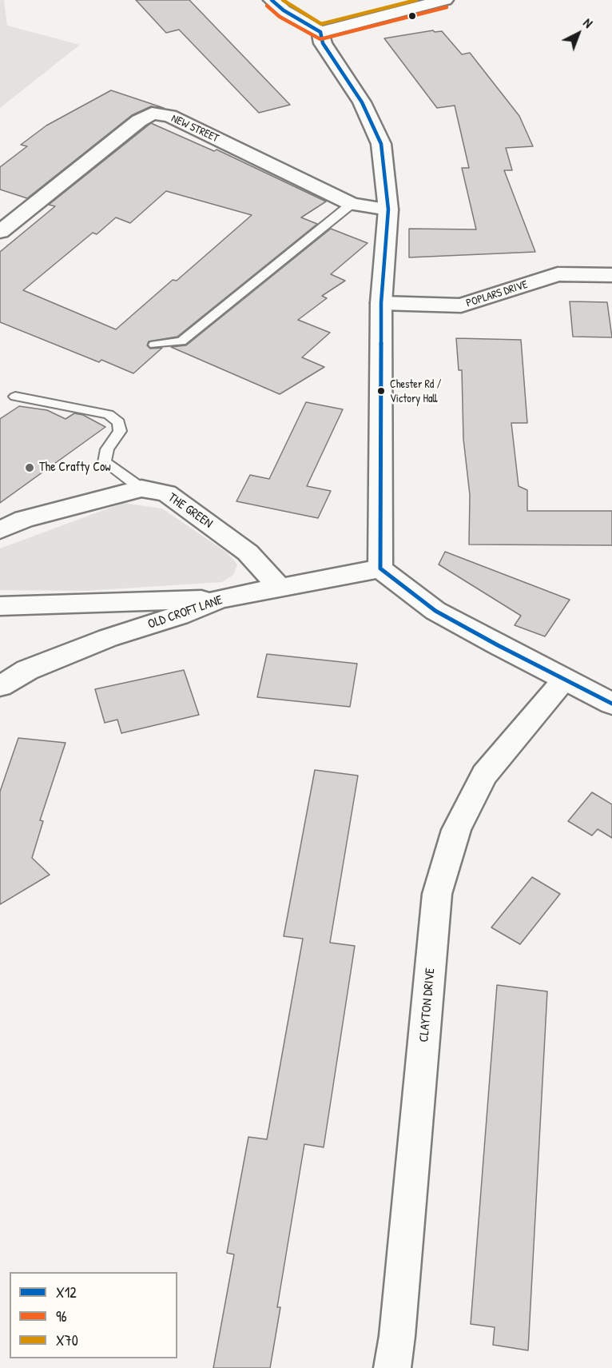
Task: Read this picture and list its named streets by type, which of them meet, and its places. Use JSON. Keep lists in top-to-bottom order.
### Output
{
  "streets": {
    "street": [
      "NEW STREET",
      "POPLARS DRIVE",
      "THE GREEN",
      "OLD CROFT LANE",
      "CLAYTON DRIVE"
    ]
  },
  "crossings": [
    ["THE GREEN", "OLD CROFT LANE"]
  ],
  "places": ["Chester Rd / Victory Hall", "The Crafty Cow"],
  "lines": ["transit line X12", "transit line X70", "transit line 96"],
  "legend": ["X12", "96", "X70"],
  "north": "top right"
}
